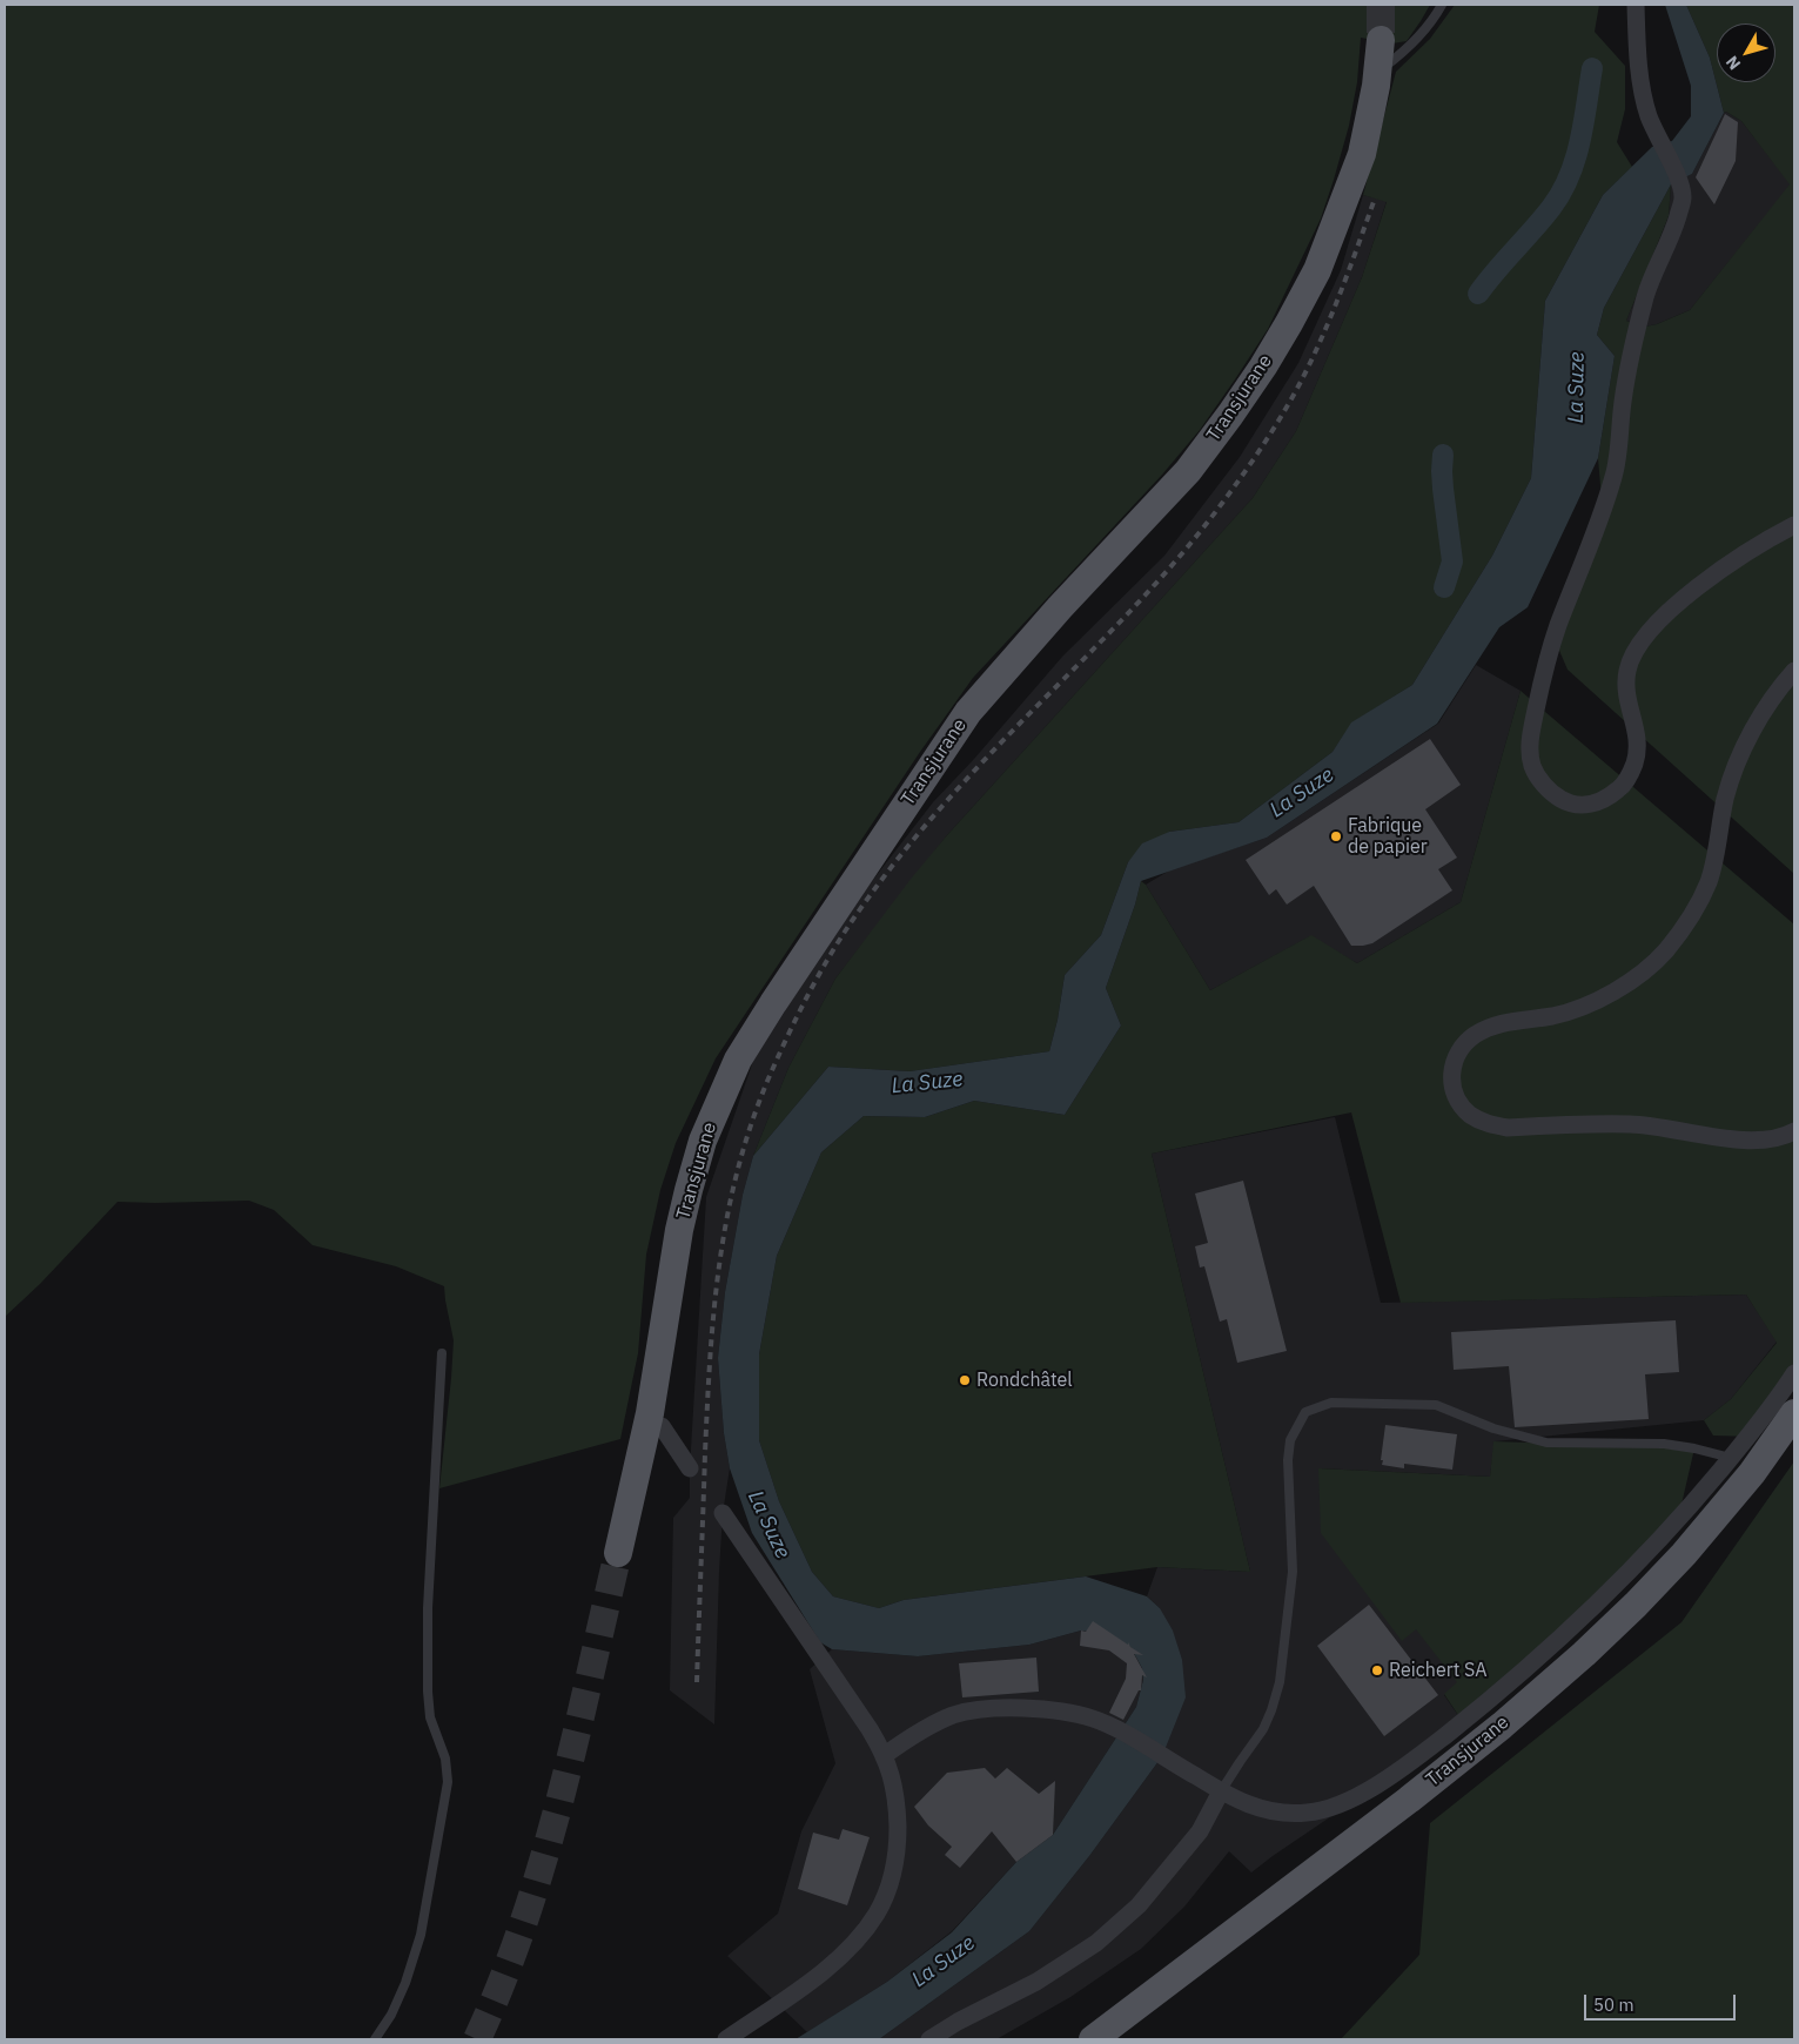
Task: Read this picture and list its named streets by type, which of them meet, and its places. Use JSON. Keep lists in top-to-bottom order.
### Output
{
  "streets": {
    "main road": ["Transjurane"]
  },
  "water": ["La Suze"],
  "places": ["Fabrique de papier", "Rondchâtel", "Reichert SA"],
  "scale_bar": "50 m",
  "north": "bottom left"
}
